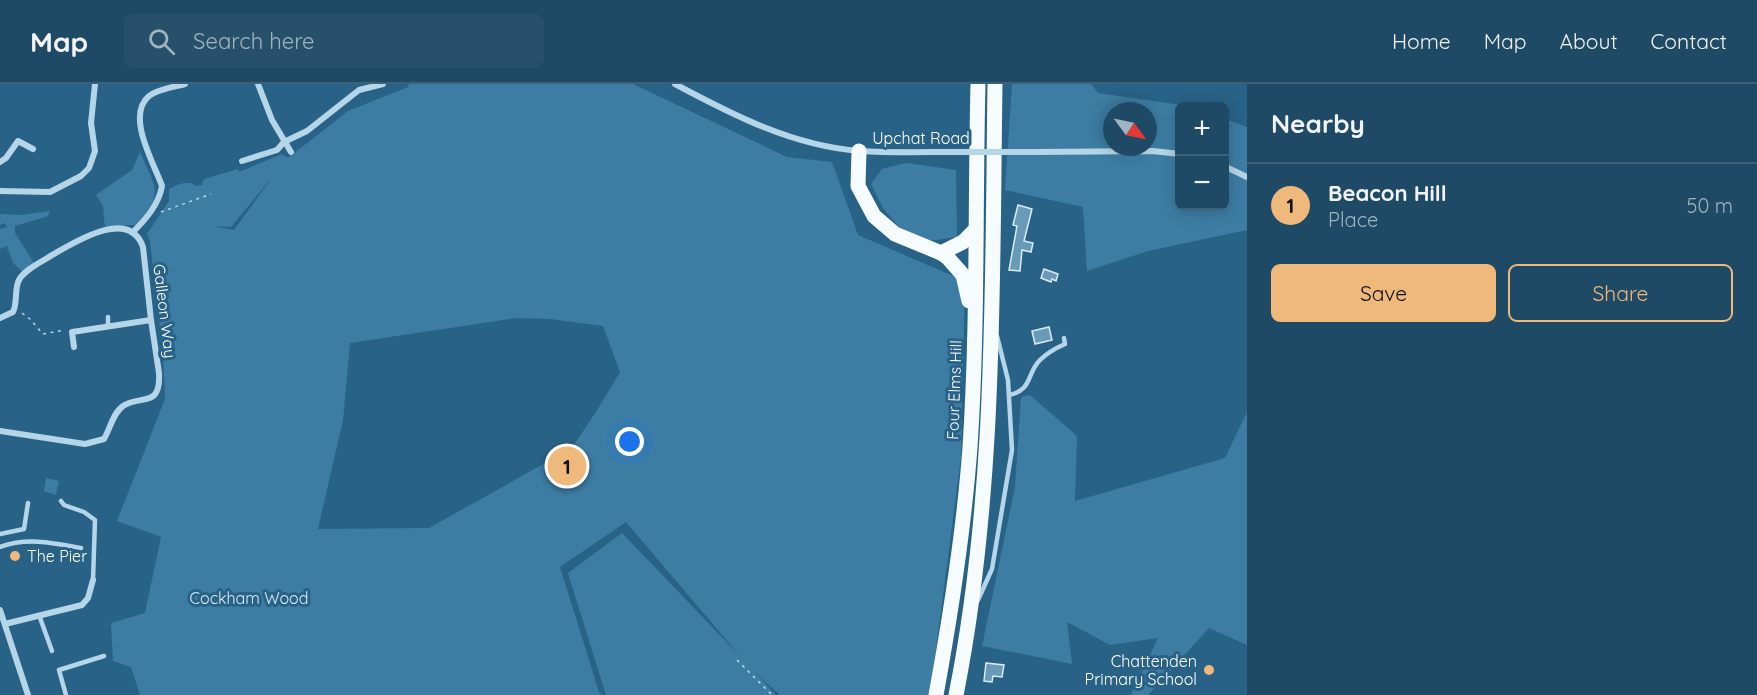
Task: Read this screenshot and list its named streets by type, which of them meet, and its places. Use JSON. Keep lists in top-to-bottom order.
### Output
{
  "streets": {
    "main road": ["Four Elms Hill"],
    "street": ["Upchat Road", "Galleon Way"]
  },
  "parks": ["Cockham Wood"],
  "places": ["The Pier", "Chattenden Primary School"],
  "north": "bottom right",
  "page": {
    "header": "Map",
    "search": "Search here",
    "nav": [
      "Home",
      "Map",
      "About",
      "Contact"
    ],
    "heading": "Nearby",
    "map_buttons": ["+", "−"],
    "list": [
      {
        "mark": "1",
        "name": "Beacon Hill",
        "note": "Place",
        "value": "50 m"
      }
    ],
    "buttons": ["Save", "Share"],
    "pins": "1"
  }
}
